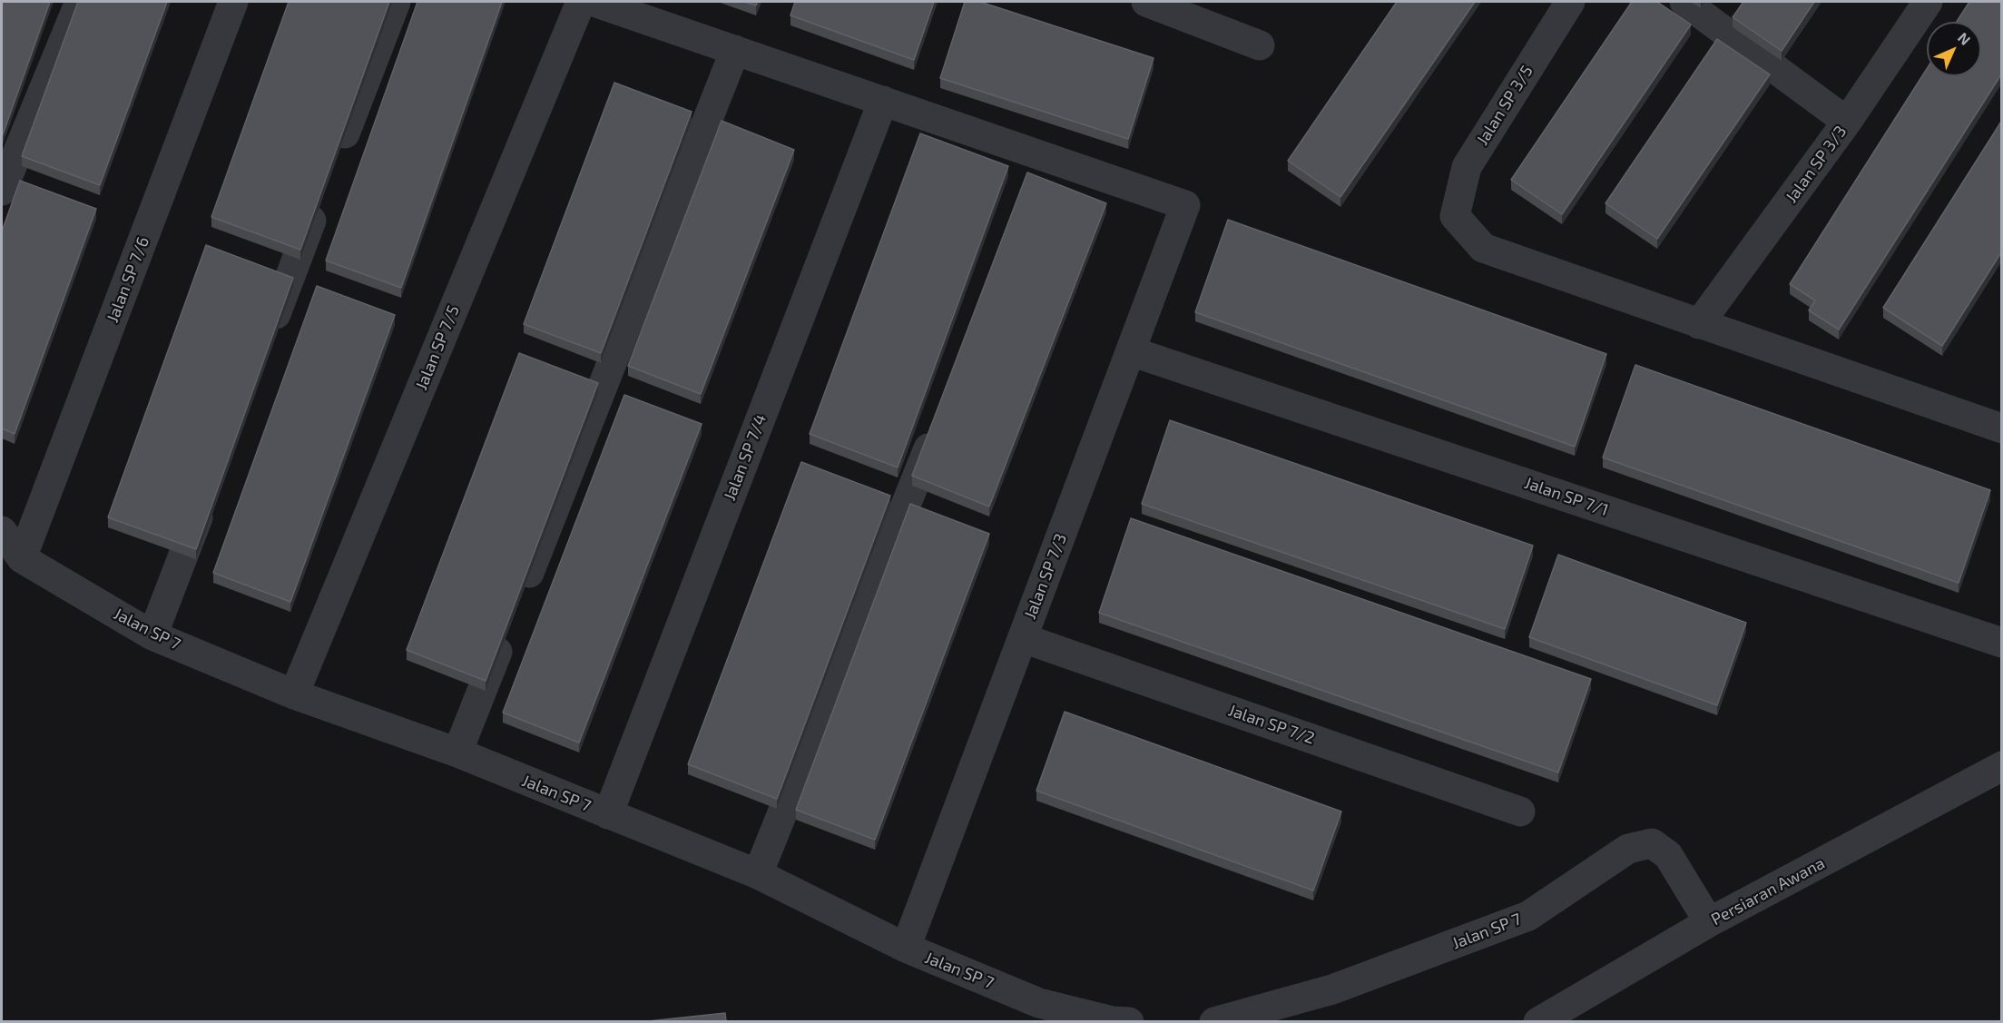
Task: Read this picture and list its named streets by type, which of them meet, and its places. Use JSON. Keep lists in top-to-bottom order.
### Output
{
  "streets": {
    "street": [
      "Jalan SP 3/5",
      "Jalan SP 3/3",
      "Jalan SP 7/6",
      "Jalan SP 7/5",
      "Jalan SP 7/4",
      "Jalan SP 7/1",
      "Jalan SP 7/3",
      "Jalan SP 7",
      "Jalan SP 7/2",
      "Persiaran Awana"
    ]
  },
  "crossings": [
    ["Jalan SP 3/5", "Jalan SP 3/3"],
    ["Jalan SP 7/6", "Jalan SP 7"],
    ["Jalan SP 7/5", "Jalan SP 7"],
    ["Jalan SP 7/4", "Jalan SP 7/3"],
    ["Jalan SP 7/4", "Jalan SP 7"],
    ["Jalan SP 7/1", "Jalan SP 7/3"],
    ["Jalan SP 7/3", "Jalan SP 7"],
    ["Jalan SP 7/3", "Jalan SP 7/2"],
    ["Jalan SP 7", "Persiaran Awana"]
  ],
  "north": "top right"
}
